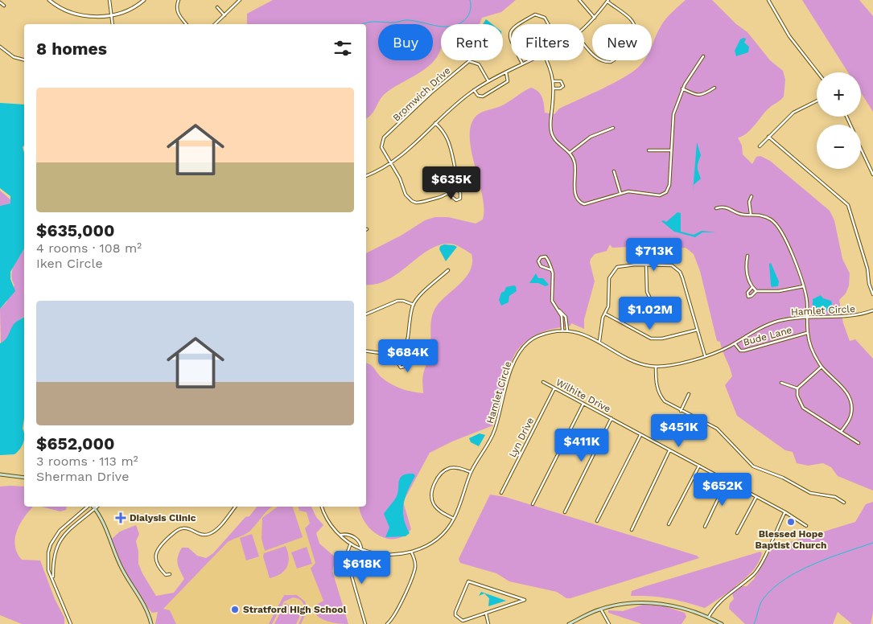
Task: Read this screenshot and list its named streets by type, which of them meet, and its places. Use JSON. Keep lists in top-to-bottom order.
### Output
{
  "streets": {
    "street": [
      "Bromwich Drive",
      "Hamlet Circle",
      "Bude Lane",
      "Wilhite Drive",
      "Lyn Drive"
    ]
  },
  "crossings": [
    ["Hamlet Circle", "Bude Lane"],
    ["Wilhite Drive", "Lyn Drive"]
  ],
  "places": {
    "health": ["Dialysis Clinic"],
    "other": ["Blessed Hope Baptist Church", "Stratford High School"]
  },
  "page": {
    "chip": [
      "Buy",
      "Rent",
      "Filters",
      "New"
    ],
    "heading": "8 homes",
    "map_buttons": ["+", "−"],
    "list": [
      {
        "name": "$635,000",
        "note": "4 rooms · 108 m² · Iken Circle"
      },
      {
        "name": "$652,000",
        "note": "3 rooms · 113 m² · Sherman Drive"
      }
    ],
    "price": [
      "$635K",
      "$713K",
      "$1.02M",
      "$684K",
      "$451K",
      "$411K",
      "$652K",
      "$618K"
    ]
  }
}
